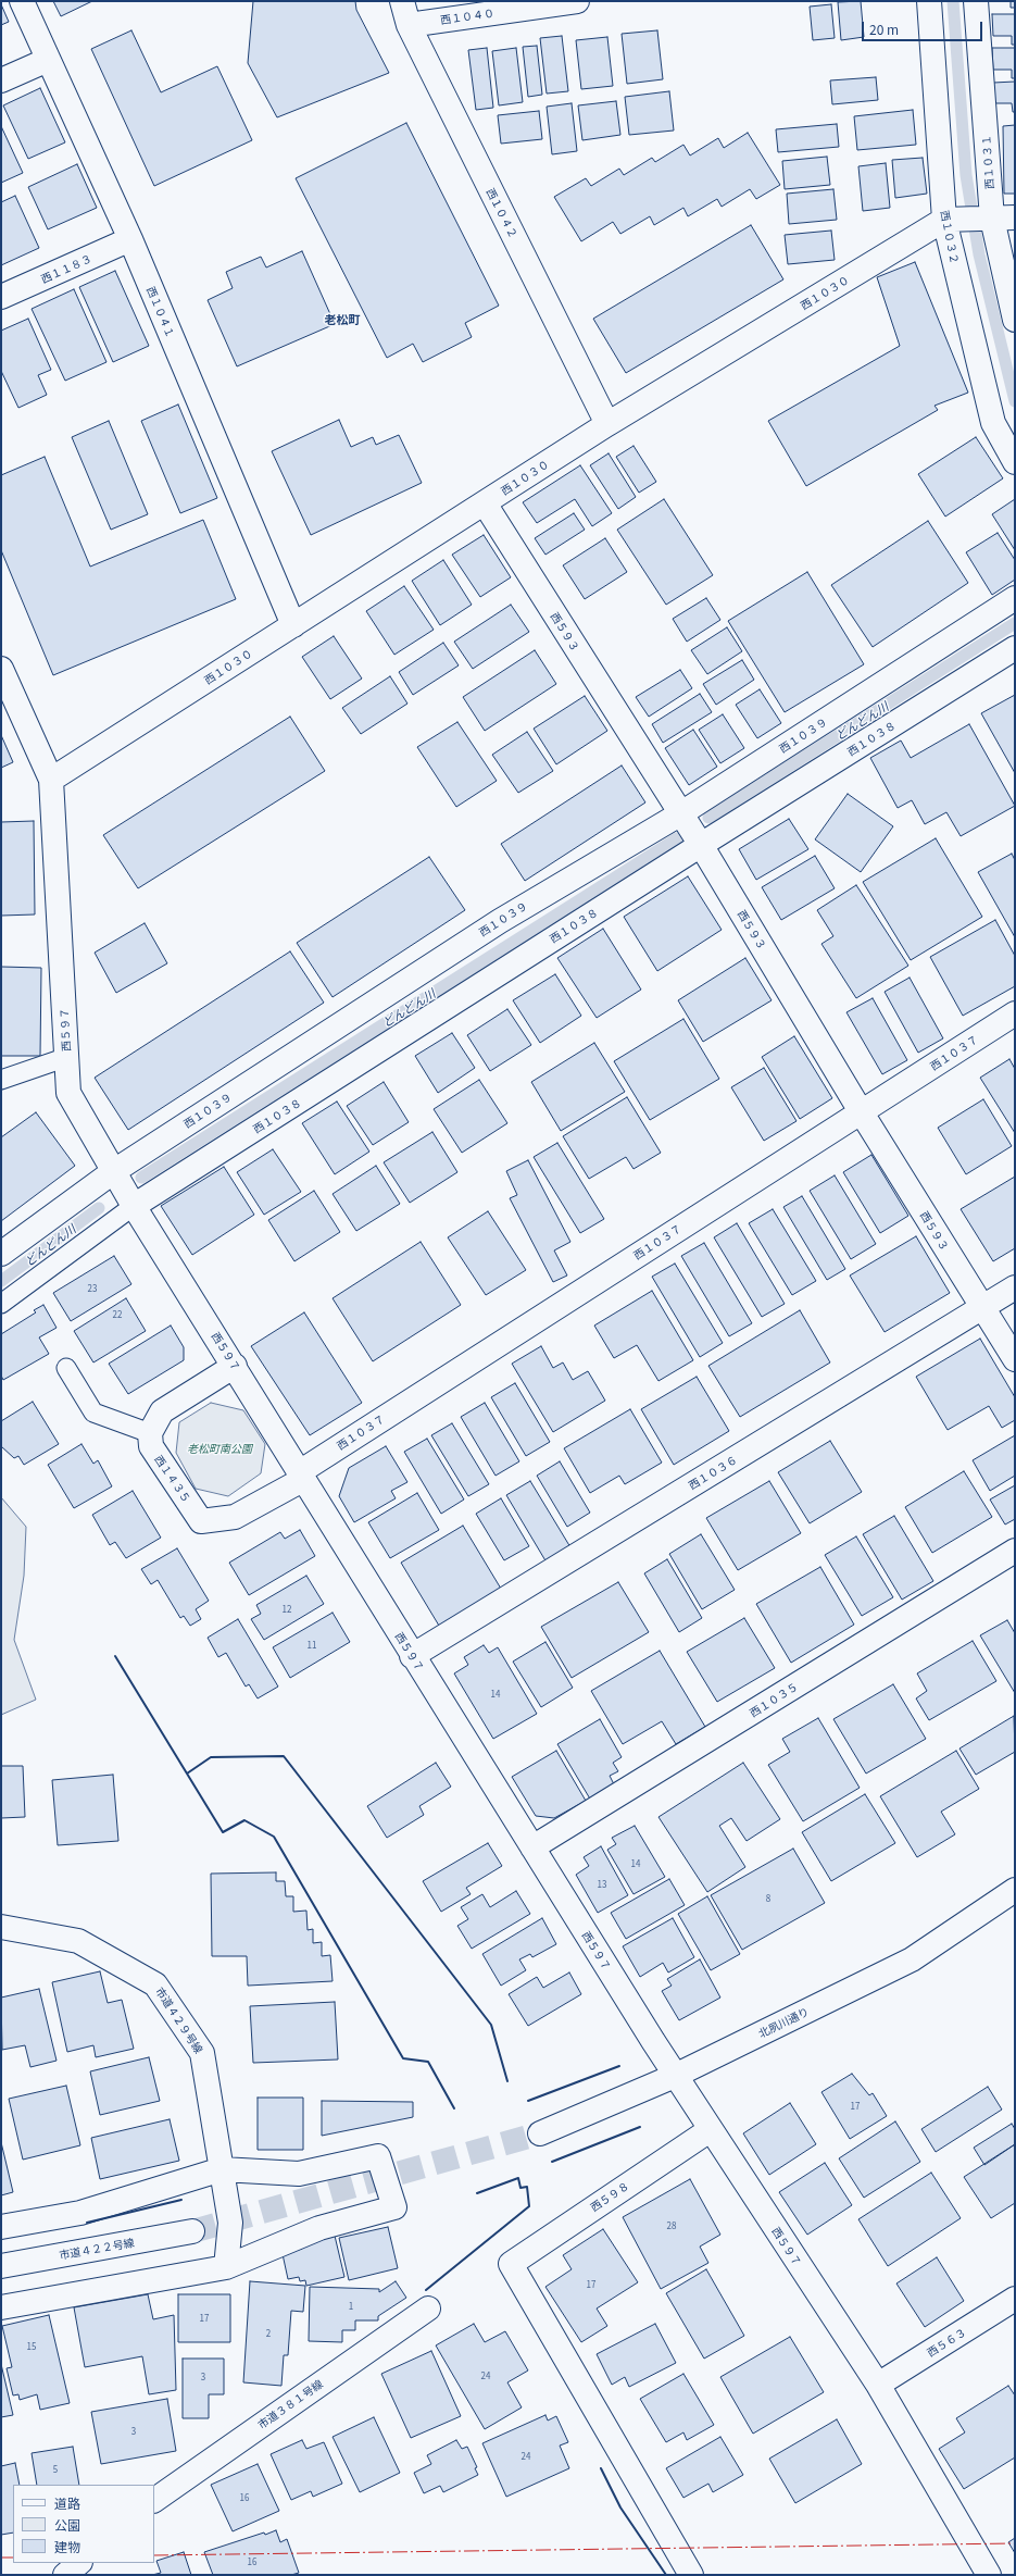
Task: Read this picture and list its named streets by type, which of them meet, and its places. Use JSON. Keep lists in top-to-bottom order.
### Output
{
  "streets": {
    "street": [
      "西１０４０",
      "西１０３１",
      "西１０４２",
      "西１０３２",
      "西１１８３",
      "西１０３０",
      "西１０４１",
      "西５９３",
      "西１０３９",
      "西１０３８",
      "西５９７",
      "西１０３７",
      "西１０３６",
      "西１４３５",
      "西１０３５",
      "市道４２９号線",
      "北夙川通り",
      "西５９８",
      "市道４２２号線",
      "西５６３",
      "市道３８１号線"
    ]
  },
  "crossings": [
    ["西１０４０", "西１０４２"],
    ["西１０３１", "西１０３０"],
    ["西１０４２", "西１０３０"],
    ["西１０３２", "西１０３０"],
    ["西１１８３", "西１０４１"],
    ["西１０３０", "西１０４１"],
    ["西１０３０", "西５９３"],
    ["西１０３０", "西５９７"],
    ["西５９３", "西１０３９"],
    ["西５９３", "西１０３８"],
    ["西５９３", "西１０３７"],
    ["西５９３", "西１０３６"],
    ["西１０３９", "西５９７"],
    ["西１０３８", "西５９７"],
    ["西５９７", "西１０３７"],
    ["西５９７", "西１０３６"],
    ["西５９７", "西１４３５"],
    ["西５９７", "西１０３５"],
    ["西５９７", "北夙川通り"],
    ["西５９７", "西５９８"],
    ["西５９７", "西５６３"],
    ["西１０３７", "西１４３５"]
  ],
  "districts": ["老松町"],
  "water": ["どんどん川"],
  "parks": ["老松町南公園"],
  "house_numbers": [
    "23",
    "22",
    "12",
    "11",
    "14",
    "14",
    "13",
    "8",
    "17",
    "28",
    "17",
    "1",
    "17",
    "2",
    "15",
    "24",
    "3",
    "3",
    "24",
    "5",
    "16",
    "16"
  ],
  "legend": ["道路", "公園", "建物"],
  "scale_bar": "20 m"
}
